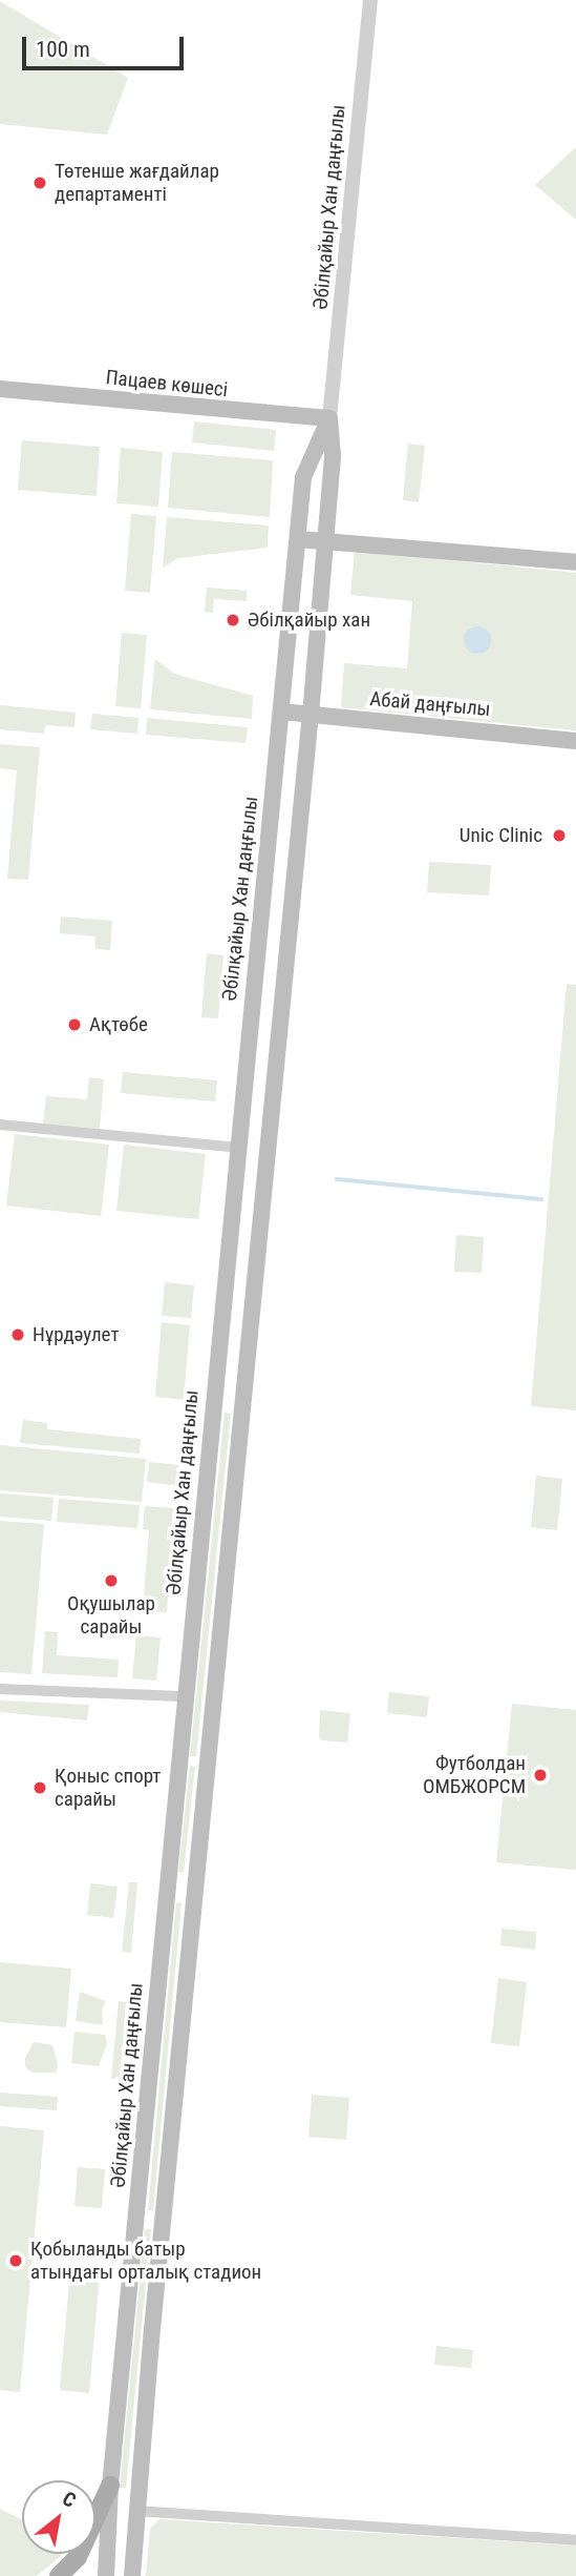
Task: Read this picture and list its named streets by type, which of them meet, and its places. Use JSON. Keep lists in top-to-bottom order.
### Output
{
  "streets": {
    "main road": ["Әбілқайыр Хан даңғылы", "Пацаев көшесі", "Абай даңғылы"]
  },
  "crossings": [
    ["Әбілқайыр Хан даңғылы", "Пацаев көшесі"],
    ["Әбілқайыр Хан даңғылы", "Абай даңғылы"]
  ],
  "places": [
    "Төтенше жағдайлар департаменті",
    "Әбілқайыр хан",
    "Unic Clinic",
    "Ақтөбе",
    "Нұрдәулет",
    "Оқушылар сарайы",
    "Футболдан ОМБЖОРСМ",
    "Қоныс спорт сарайы",
    "Қобыланды батыр атындағы орталық стадион"
  ],
  "scale_bar": "100 m",
  "north": "top right"
}
